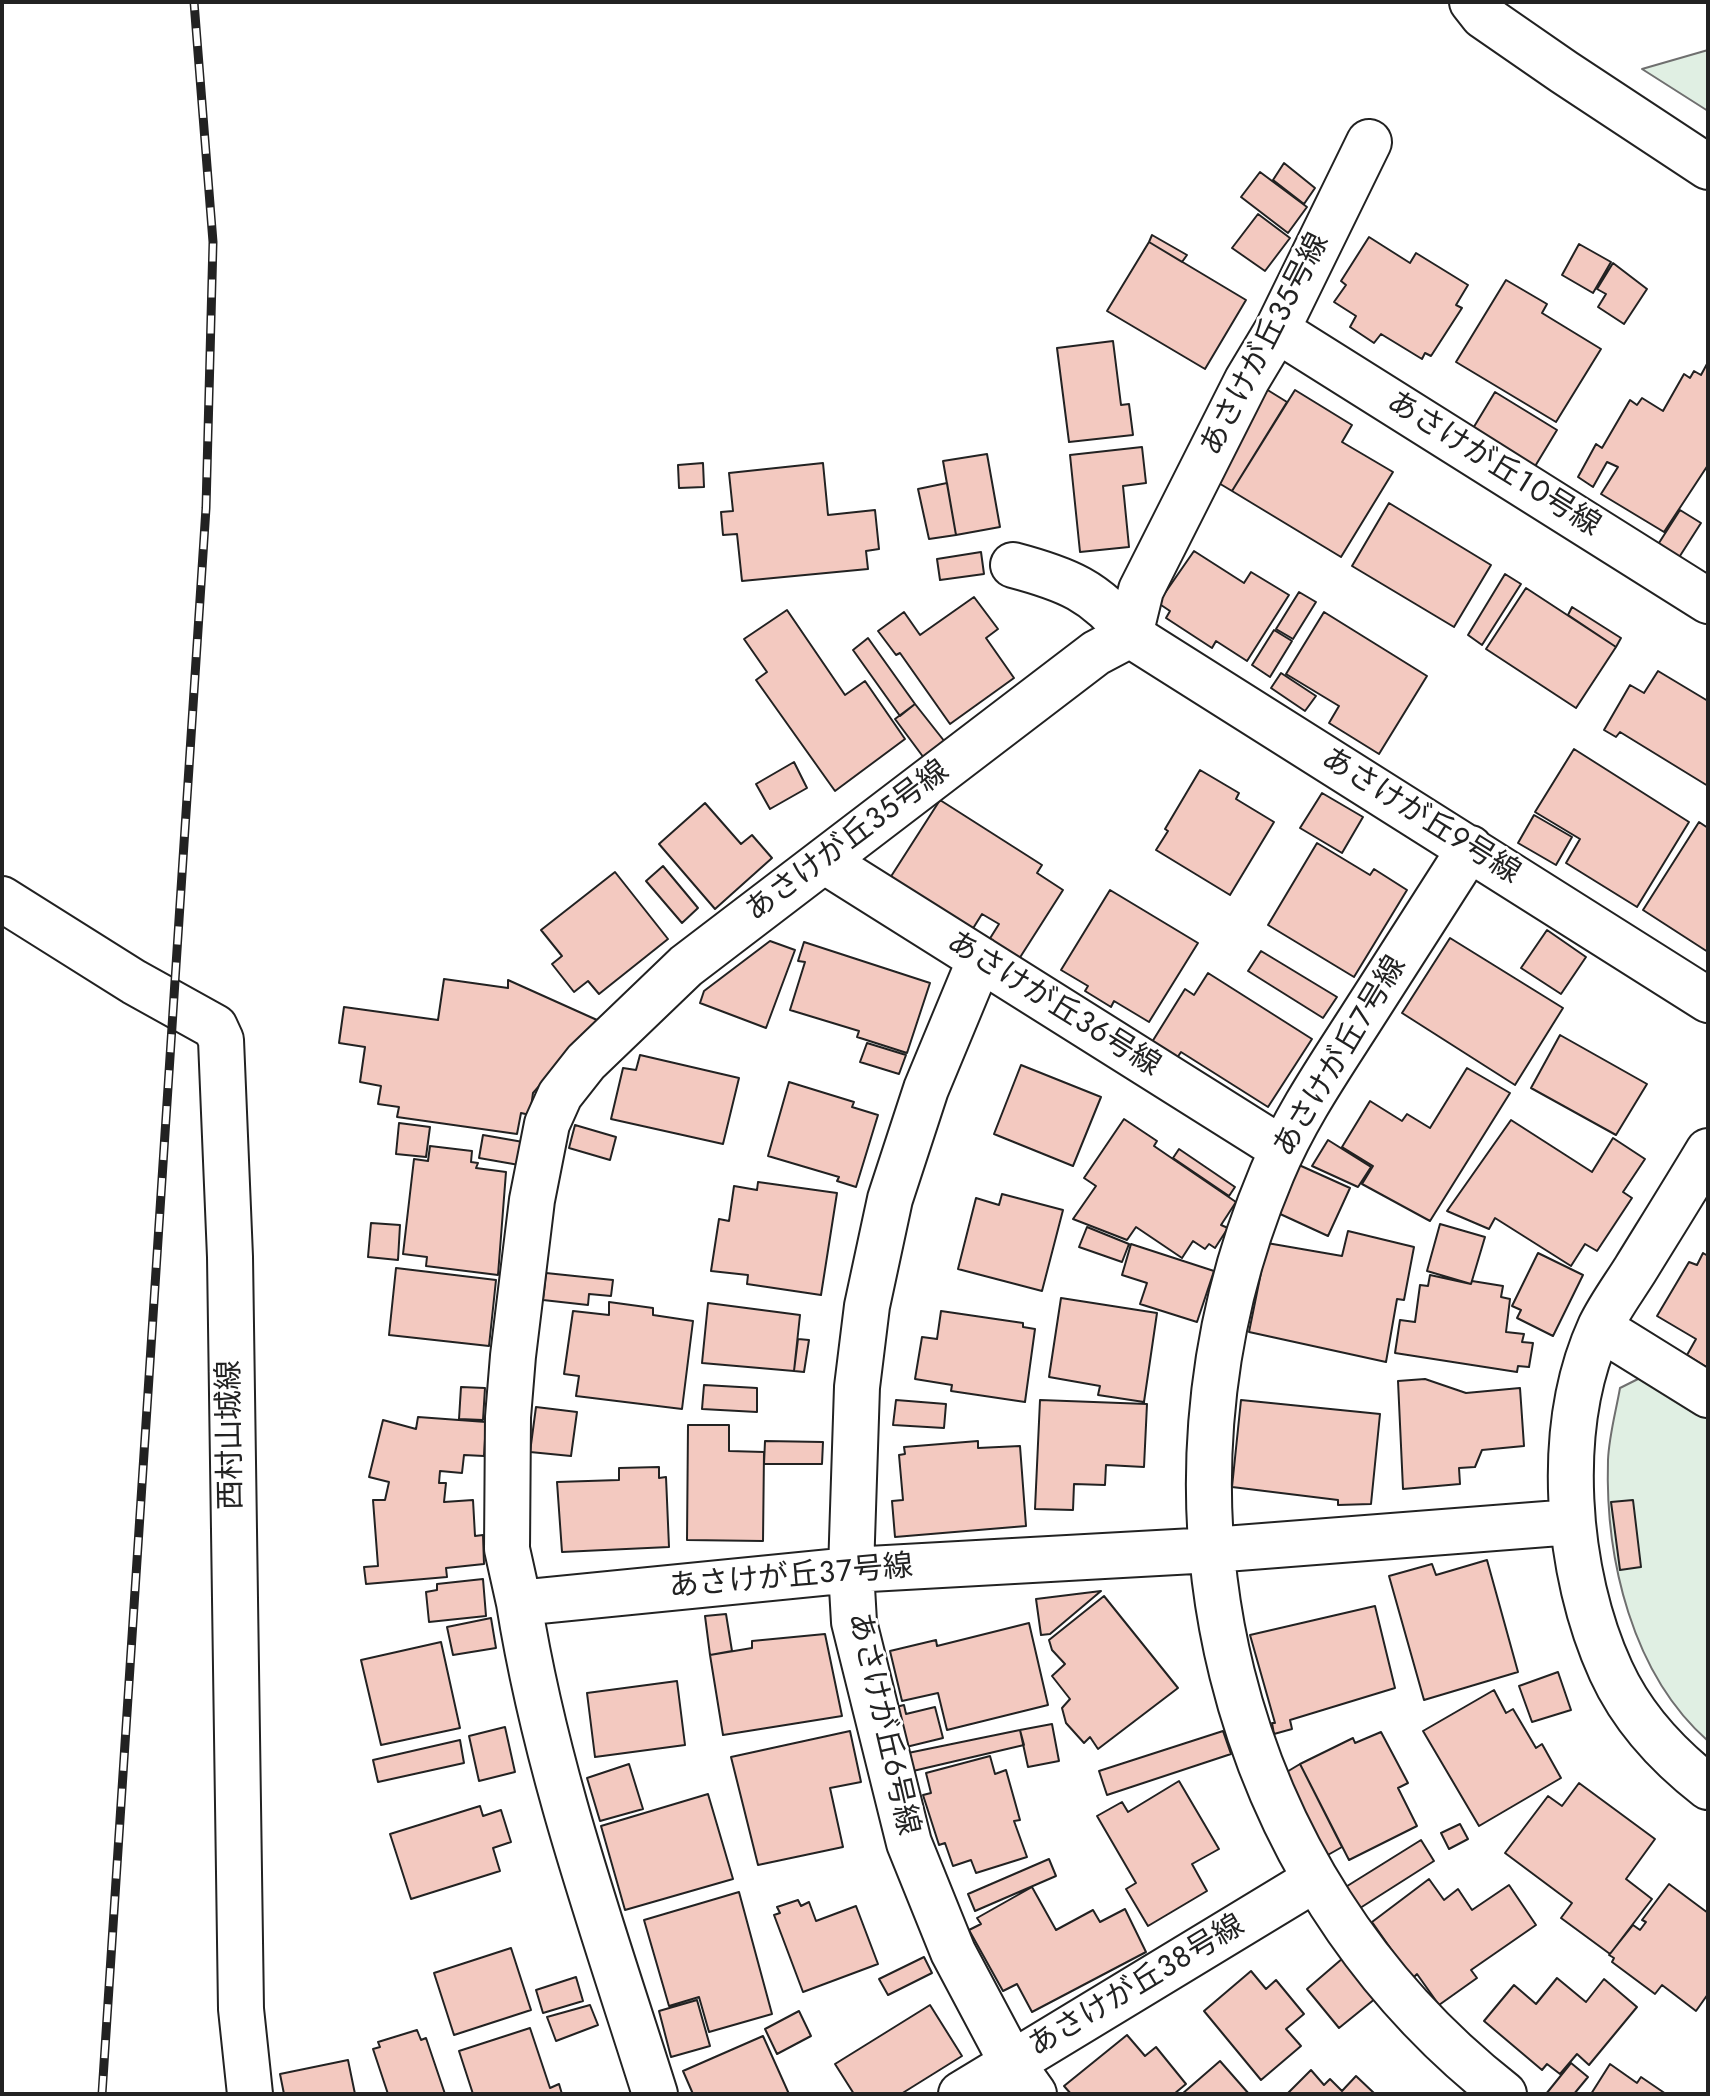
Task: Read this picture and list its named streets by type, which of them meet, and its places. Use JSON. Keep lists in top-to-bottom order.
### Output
{
  "streets": {
    "street": [
      "あさけが丘３５号線",
      "あさけが丘１０号線",
      "あさけが丘９号線",
      "あさけが丘３６号線",
      "あさけが丘７号線",
      "西村山城線",
      "あさけが丘３７号線",
      "あさけが丘６号線",
      "あさけが丘３８号線"
    ]
  },
  "crossings": [
    ["あさけが丘３５号線", "あさけが丘１０号線"],
    ["あさけが丘３５号線", "あさけが丘９号線"],
    ["あさけが丘３５号線", "あさけが丘３６号線"],
    ["あさけが丘３５号線", "あさけが丘３７号線"],
    ["あさけが丘９号線", "あさけが丘７号線"],
    ["あさけが丘３６号線", "あさけが丘７号線"],
    ["あさけが丘３６号線", "あさけが丘６号線"],
    ["あさけが丘７号線", "あさけが丘３７号線"],
    ["あさけが丘７号線", "あさけが丘３８号線"],
    ["あさけが丘３７号線", "あさけが丘６号線"],
    ["あさけが丘６号線", "あさけが丘３８号線"]
  ]
}
